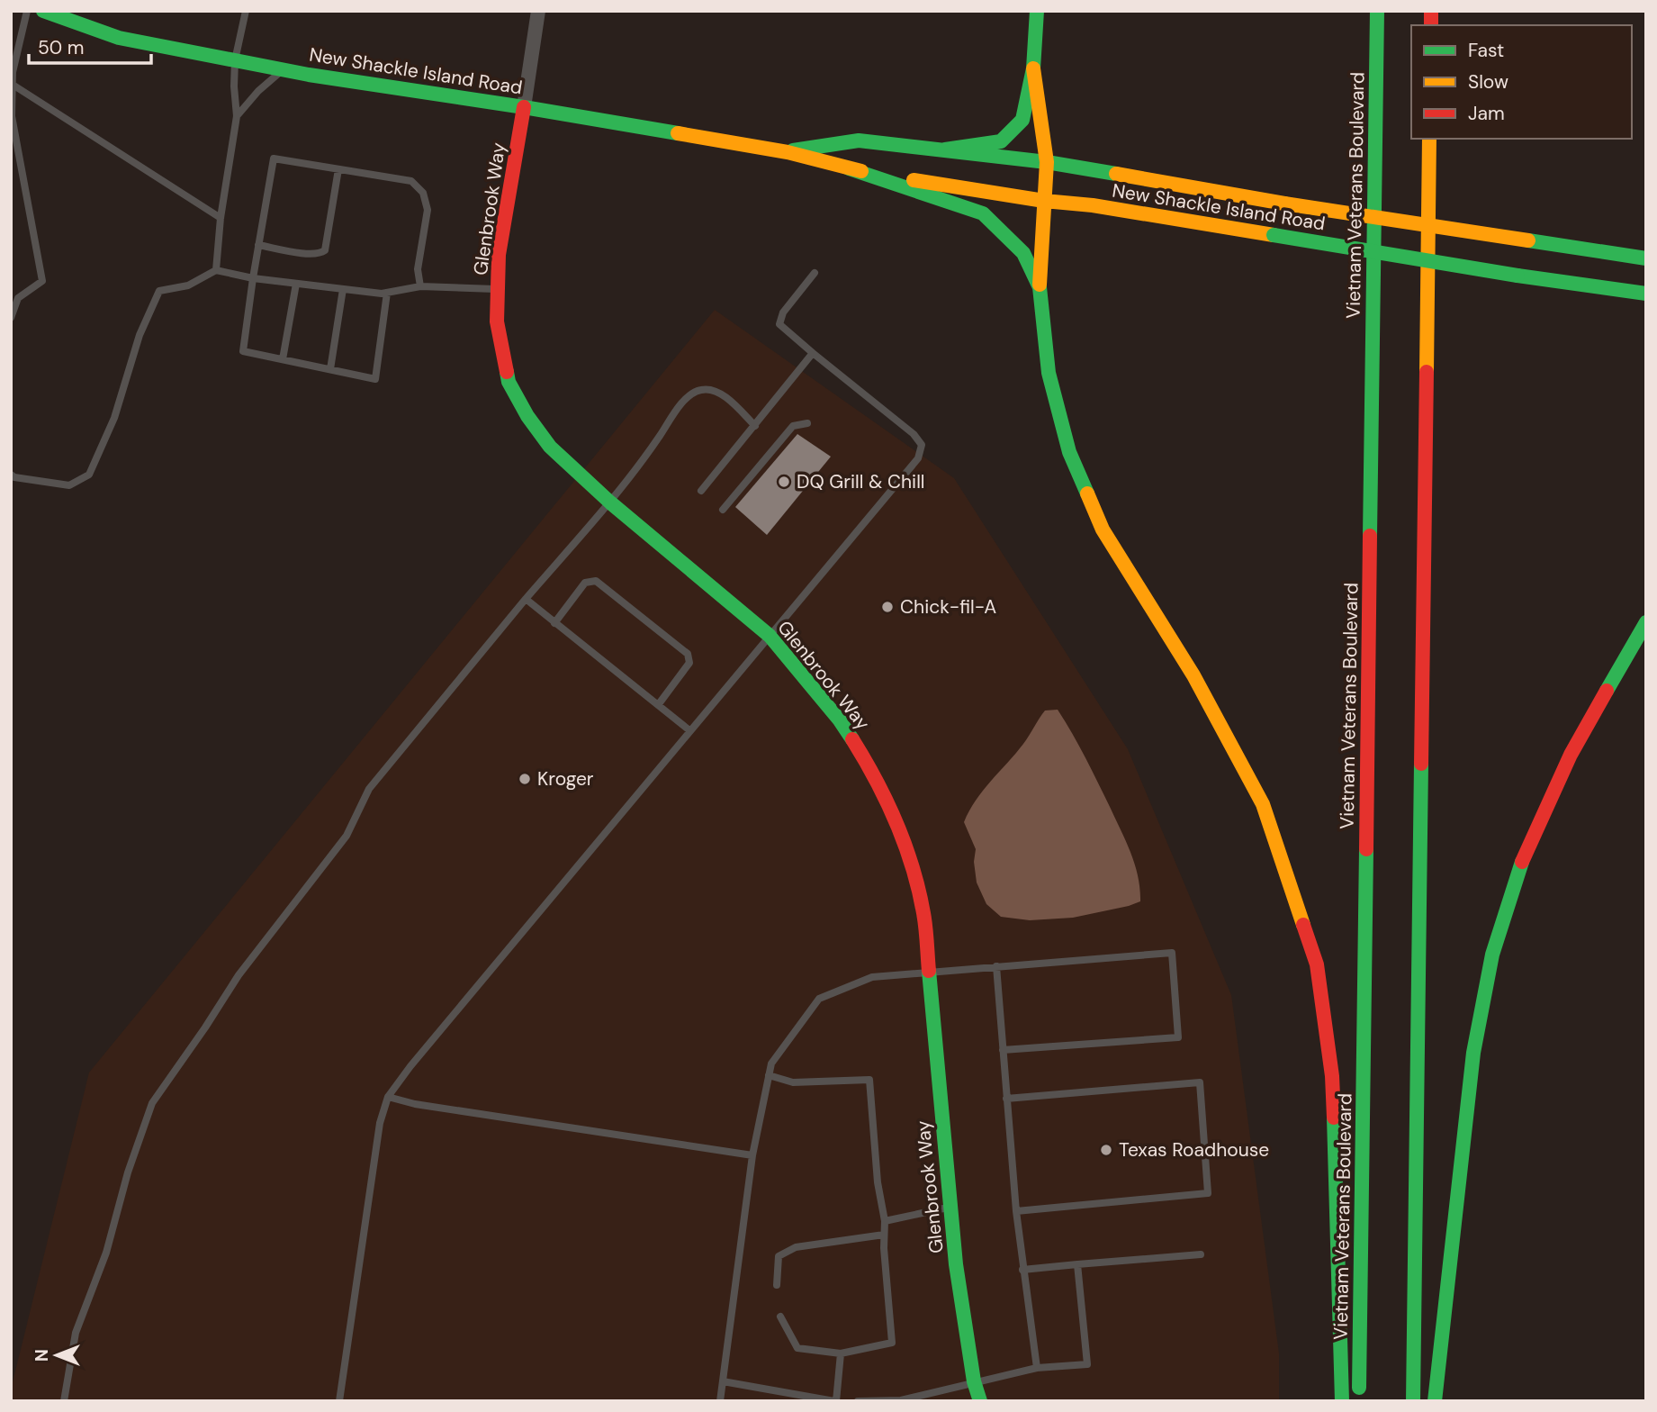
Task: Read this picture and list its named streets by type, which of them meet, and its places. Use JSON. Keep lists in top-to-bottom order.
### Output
{
  "streets": {
    "main road": ["New Shackle Island Road", "Vietnam Veterans Boulevard", "Glenbrook Way"]
  },
  "crossings": [
    ["New Shackle Island Road", "Glenbrook Way"]
  ],
  "places": [
    "DQ Grill & Chill",
    "Chick-fil-A",
    "Kroger",
    "Texas Roadhouse"
  ],
  "legend": ["Fast", "Slow", "Jam"],
  "scale_bar": "50 m",
  "north": "left"
}
